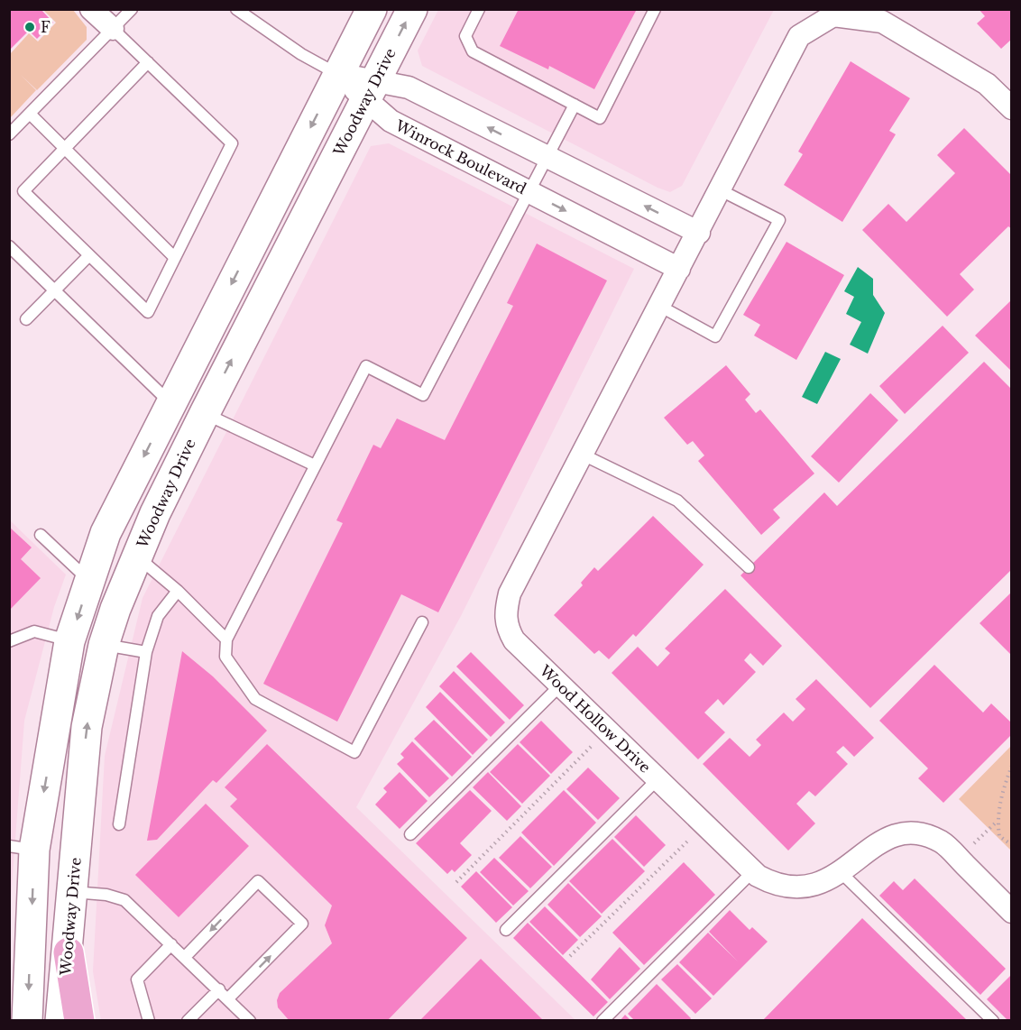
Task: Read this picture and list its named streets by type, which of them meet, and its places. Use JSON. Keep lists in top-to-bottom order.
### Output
{
  "streets": {
    "main road": ["Woodway Drive"],
    "street": ["Winrock Boulevard", "Wood Hollow Drive"]
  },
  "crossings": [
    ["Woodway Drive", "Winrock Boulevard"],
    ["Winrock Boulevard", "Wood Hollow Drive"]
  ],
  "places": ["F"]
}
